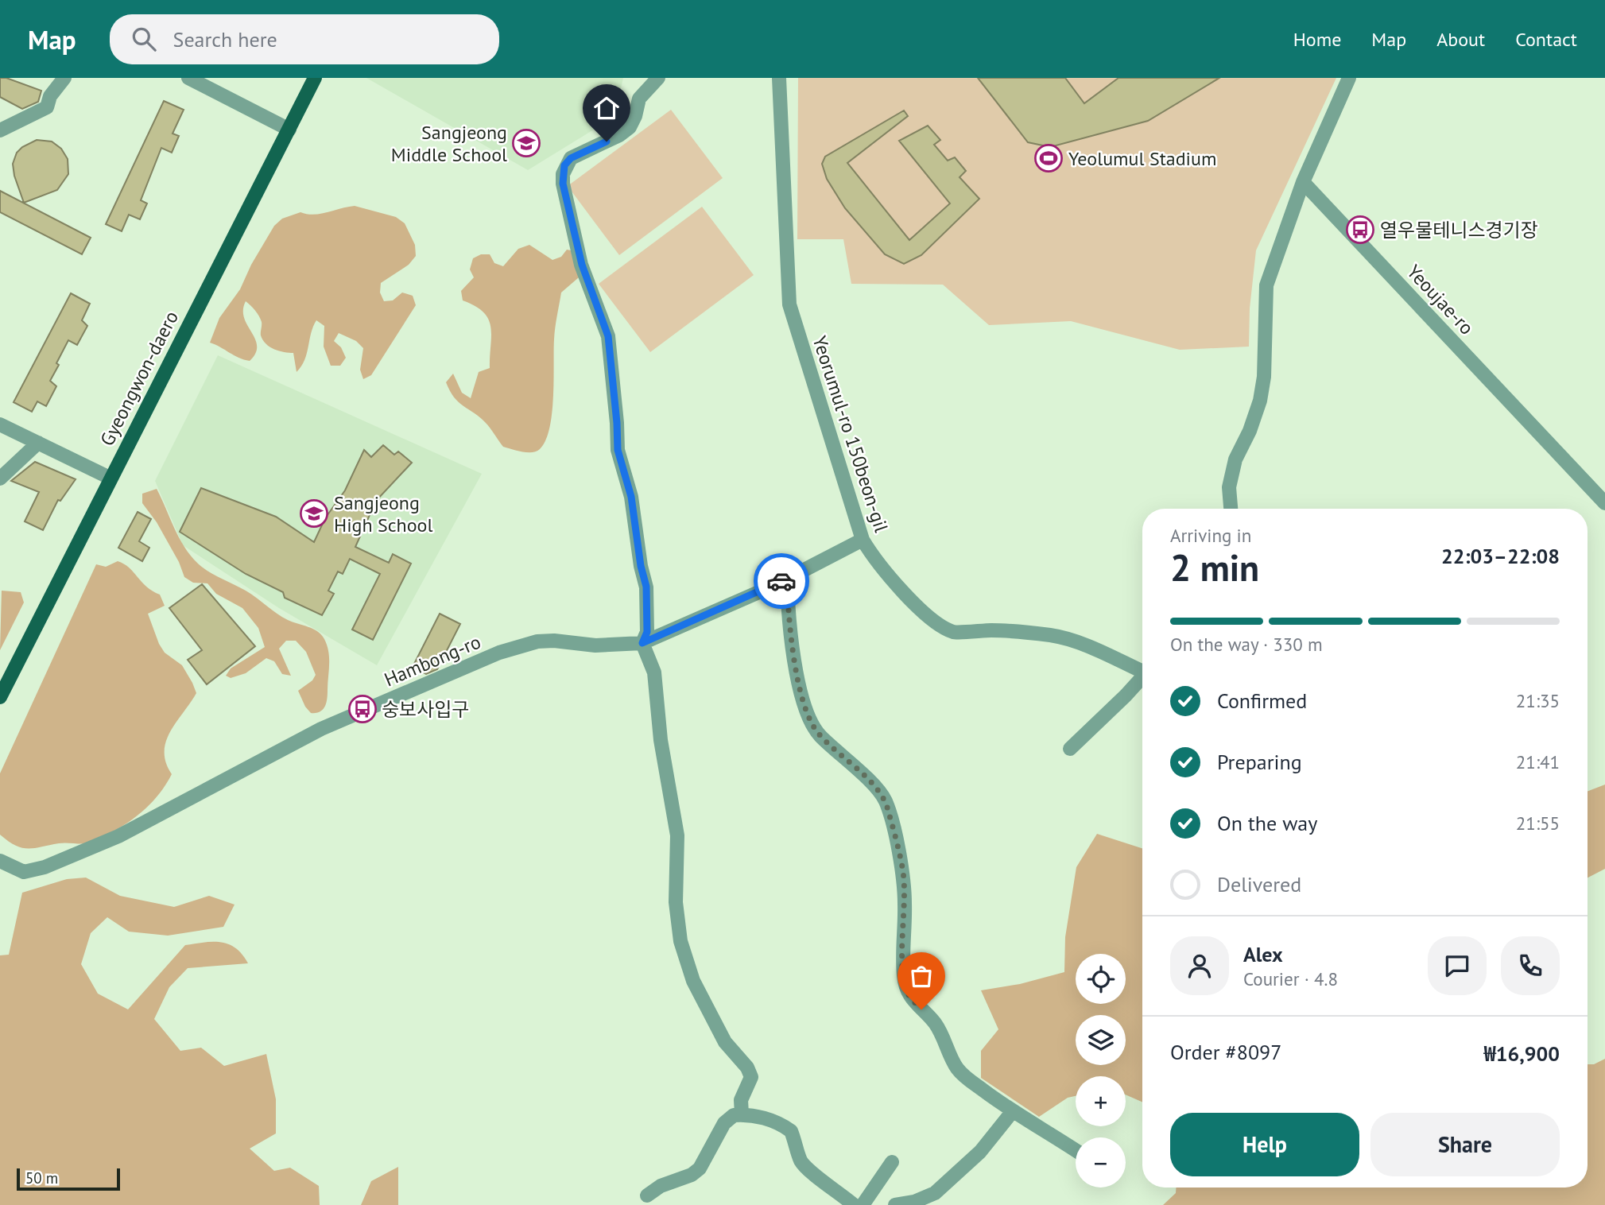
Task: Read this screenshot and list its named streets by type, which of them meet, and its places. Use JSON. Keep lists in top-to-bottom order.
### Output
{
  "streets": {
    "main road": ["Gyeongwon-daero"],
    "street": ["Yeoujae-ro", "Yeorumul-ro 150beon-gil", "Hambong-ro"]
  },
  "crossings": [
    ["Yeorumul-ro 150beon-gil", "Hambong-ro"]
  ],
  "places": {
    "school or university": ["Sangjeong Middle School", "Sangjeong High School"],
    "sports": ["Yeolumul Stadium"],
    "bus stop": ["열우물테니스경기장", "숭보사입구"]
  },
  "scale_bar": "50 m",
  "page": {
    "header": "Map",
    "search": "Search here",
    "nav": [
      "Home",
      "Map",
      "About",
      "Contact"
    ],
    "heading": ["2 min", "Arriving in", "22:03–22:08"],
    "panel": [
      "Alex",
      "Courier · 4.8",
      "Order #8097",
      "₩16,900"
    ],
    "bar": "On the way · 330 m",
    "list": [
      ["Confirmed", "21:35"],
      ["Preparing", "21:41"],
      ["On the way", "21:55"],
      "Delivered"
    ],
    "map_buttons": ["+", "−"],
    "buttons": ["Help", "Share"],
    "scale": "50 m"
  }
}
